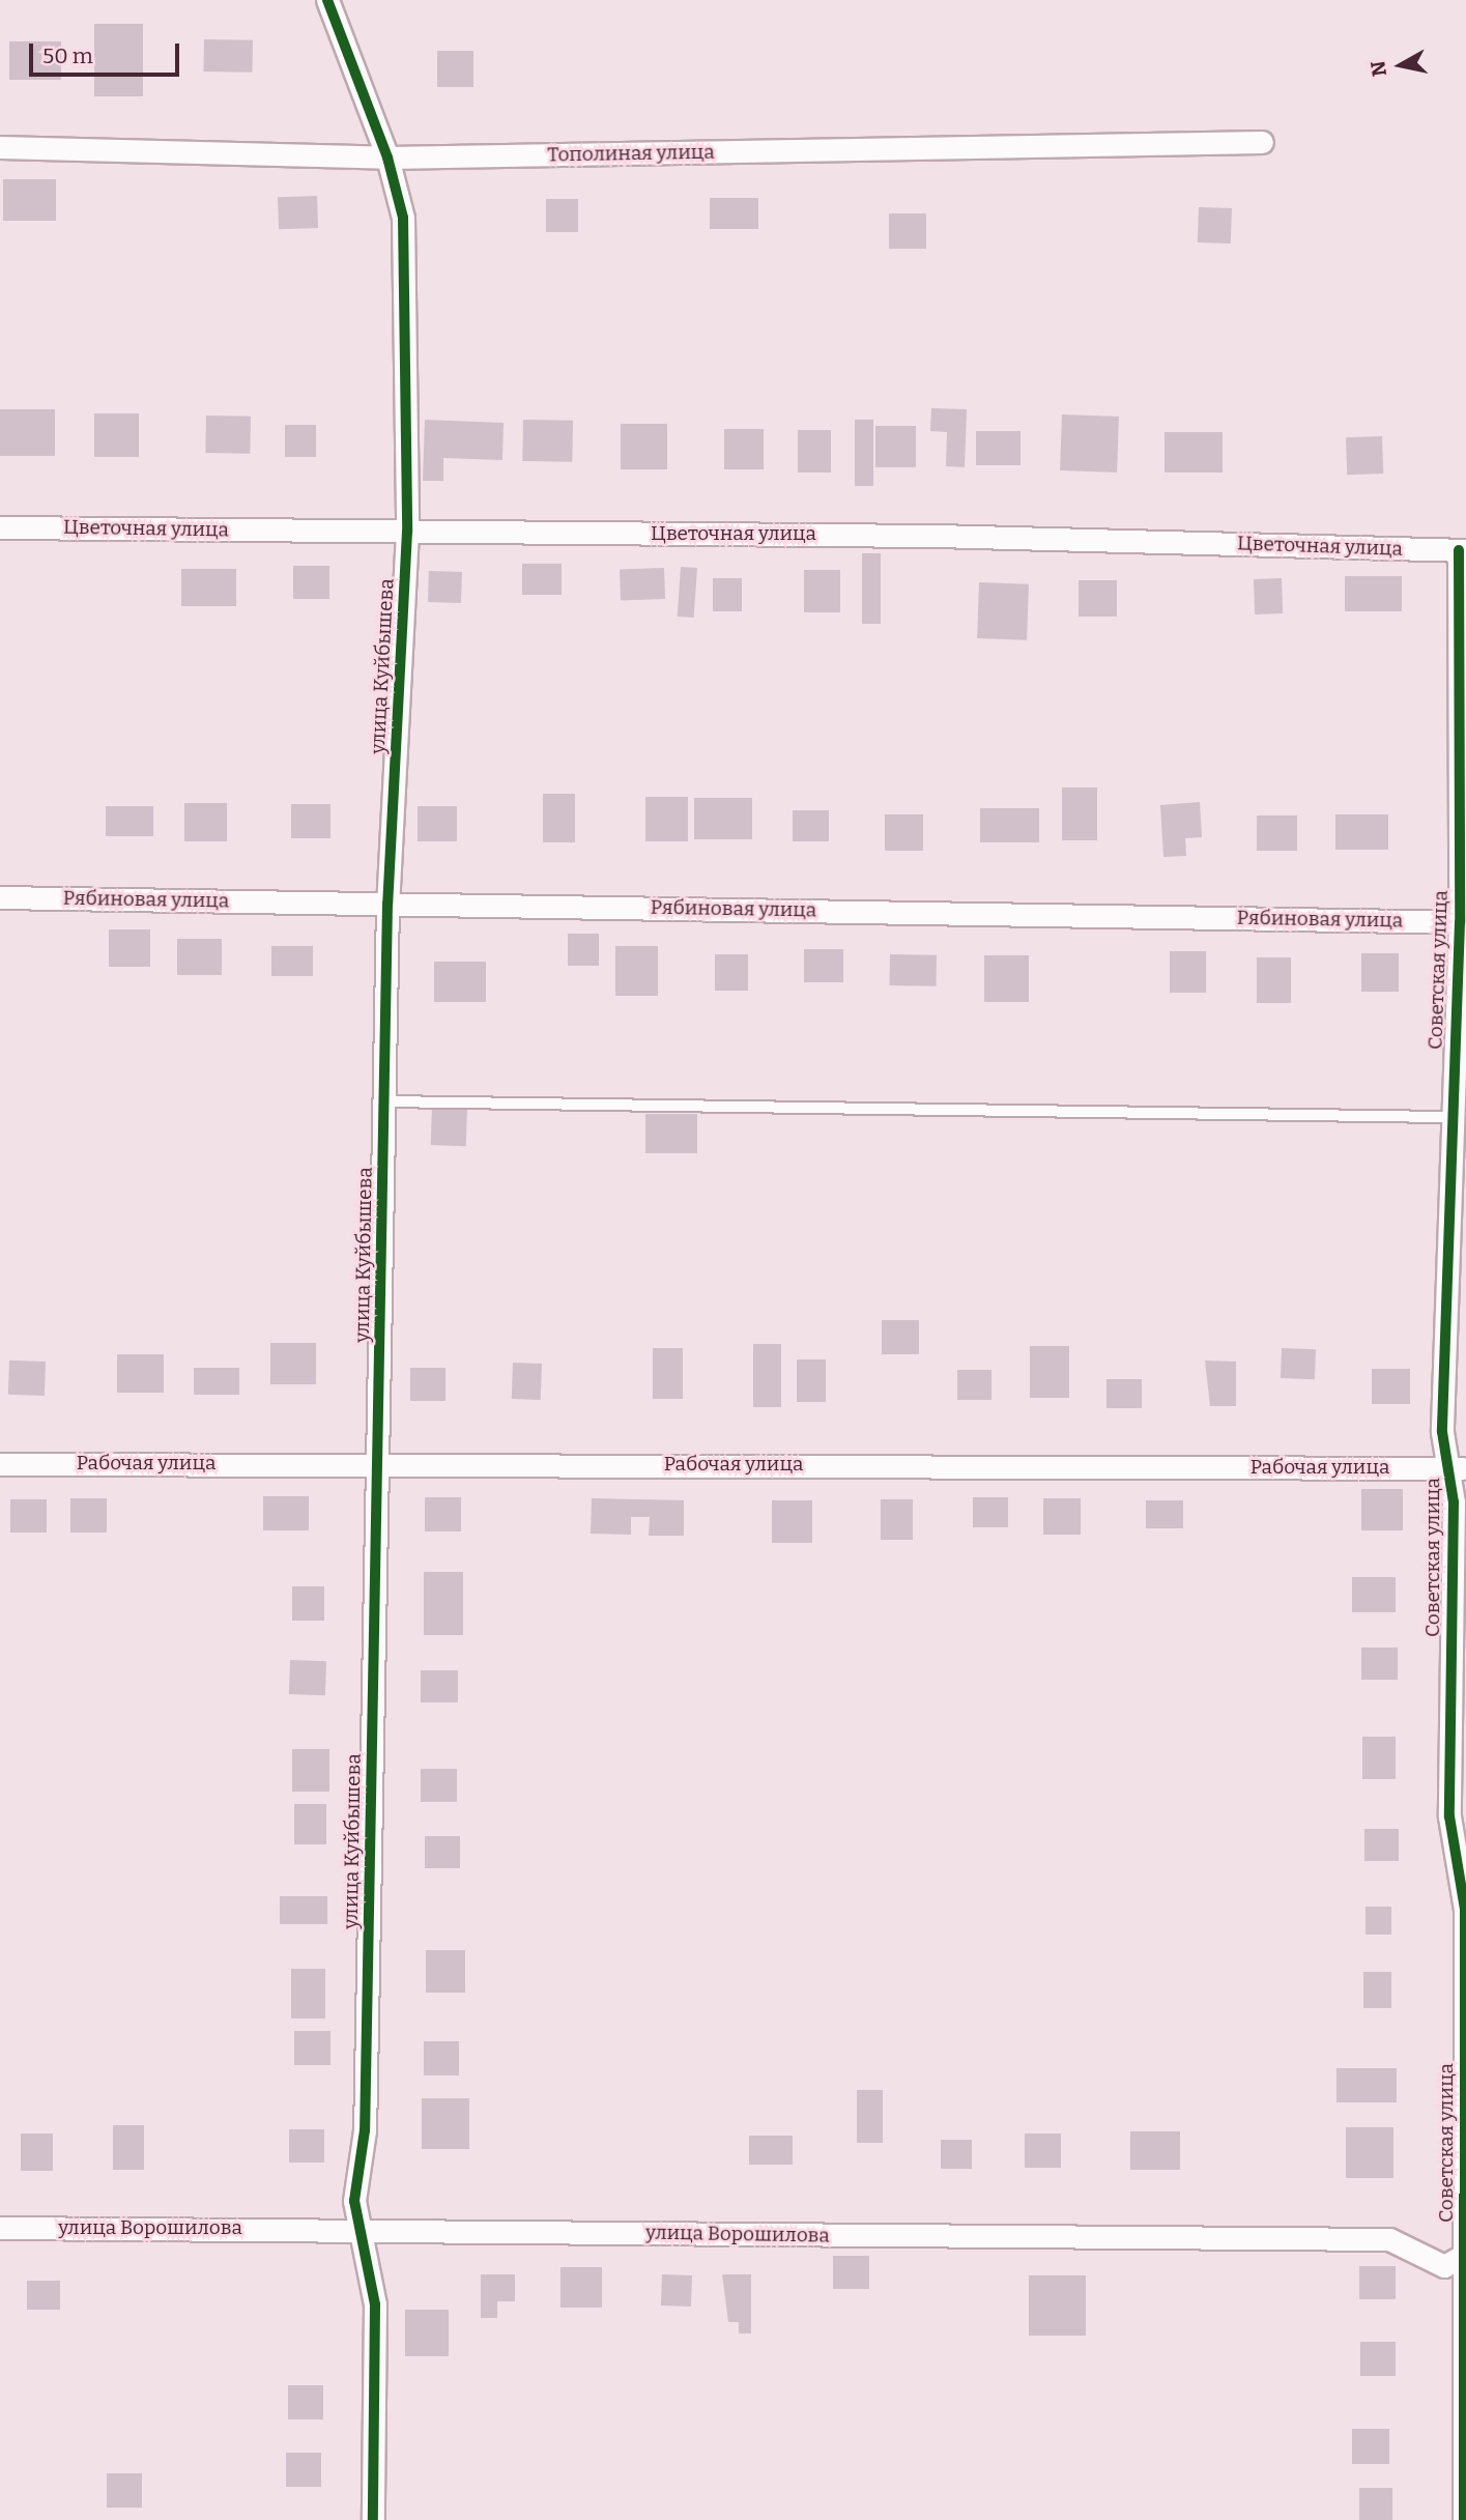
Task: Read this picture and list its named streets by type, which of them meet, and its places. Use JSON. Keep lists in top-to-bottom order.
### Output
{
  "streets": {
    "street": [
      "Тополиная улица",
      "Цветочная улица",
      "улица Куйбышева",
      "Рябиновая улица",
      "Советская улица",
      "Рабочая улица",
      "улица Ворошилова"
    ]
  },
  "crossings": [
    ["Тополиная улица", "улица Куйбышева"],
    ["Цветочная улица", "улица Куйбышева"],
    ["Цветочная улица", "Советская улица"],
    ["улица Куйбышева", "Рябиновая улица"],
    ["улица Куйбышева", "Рабочая улица"],
    ["улица Куйбышева", "улица Ворошилова"],
    ["Рябиновая улица", "Советская улица"],
    ["Советская улица", "Рабочая улица"],
    ["Советская улица", "улица Ворошилова"]
  ],
  "scale_bar": "50 m",
  "north": "left"
}
